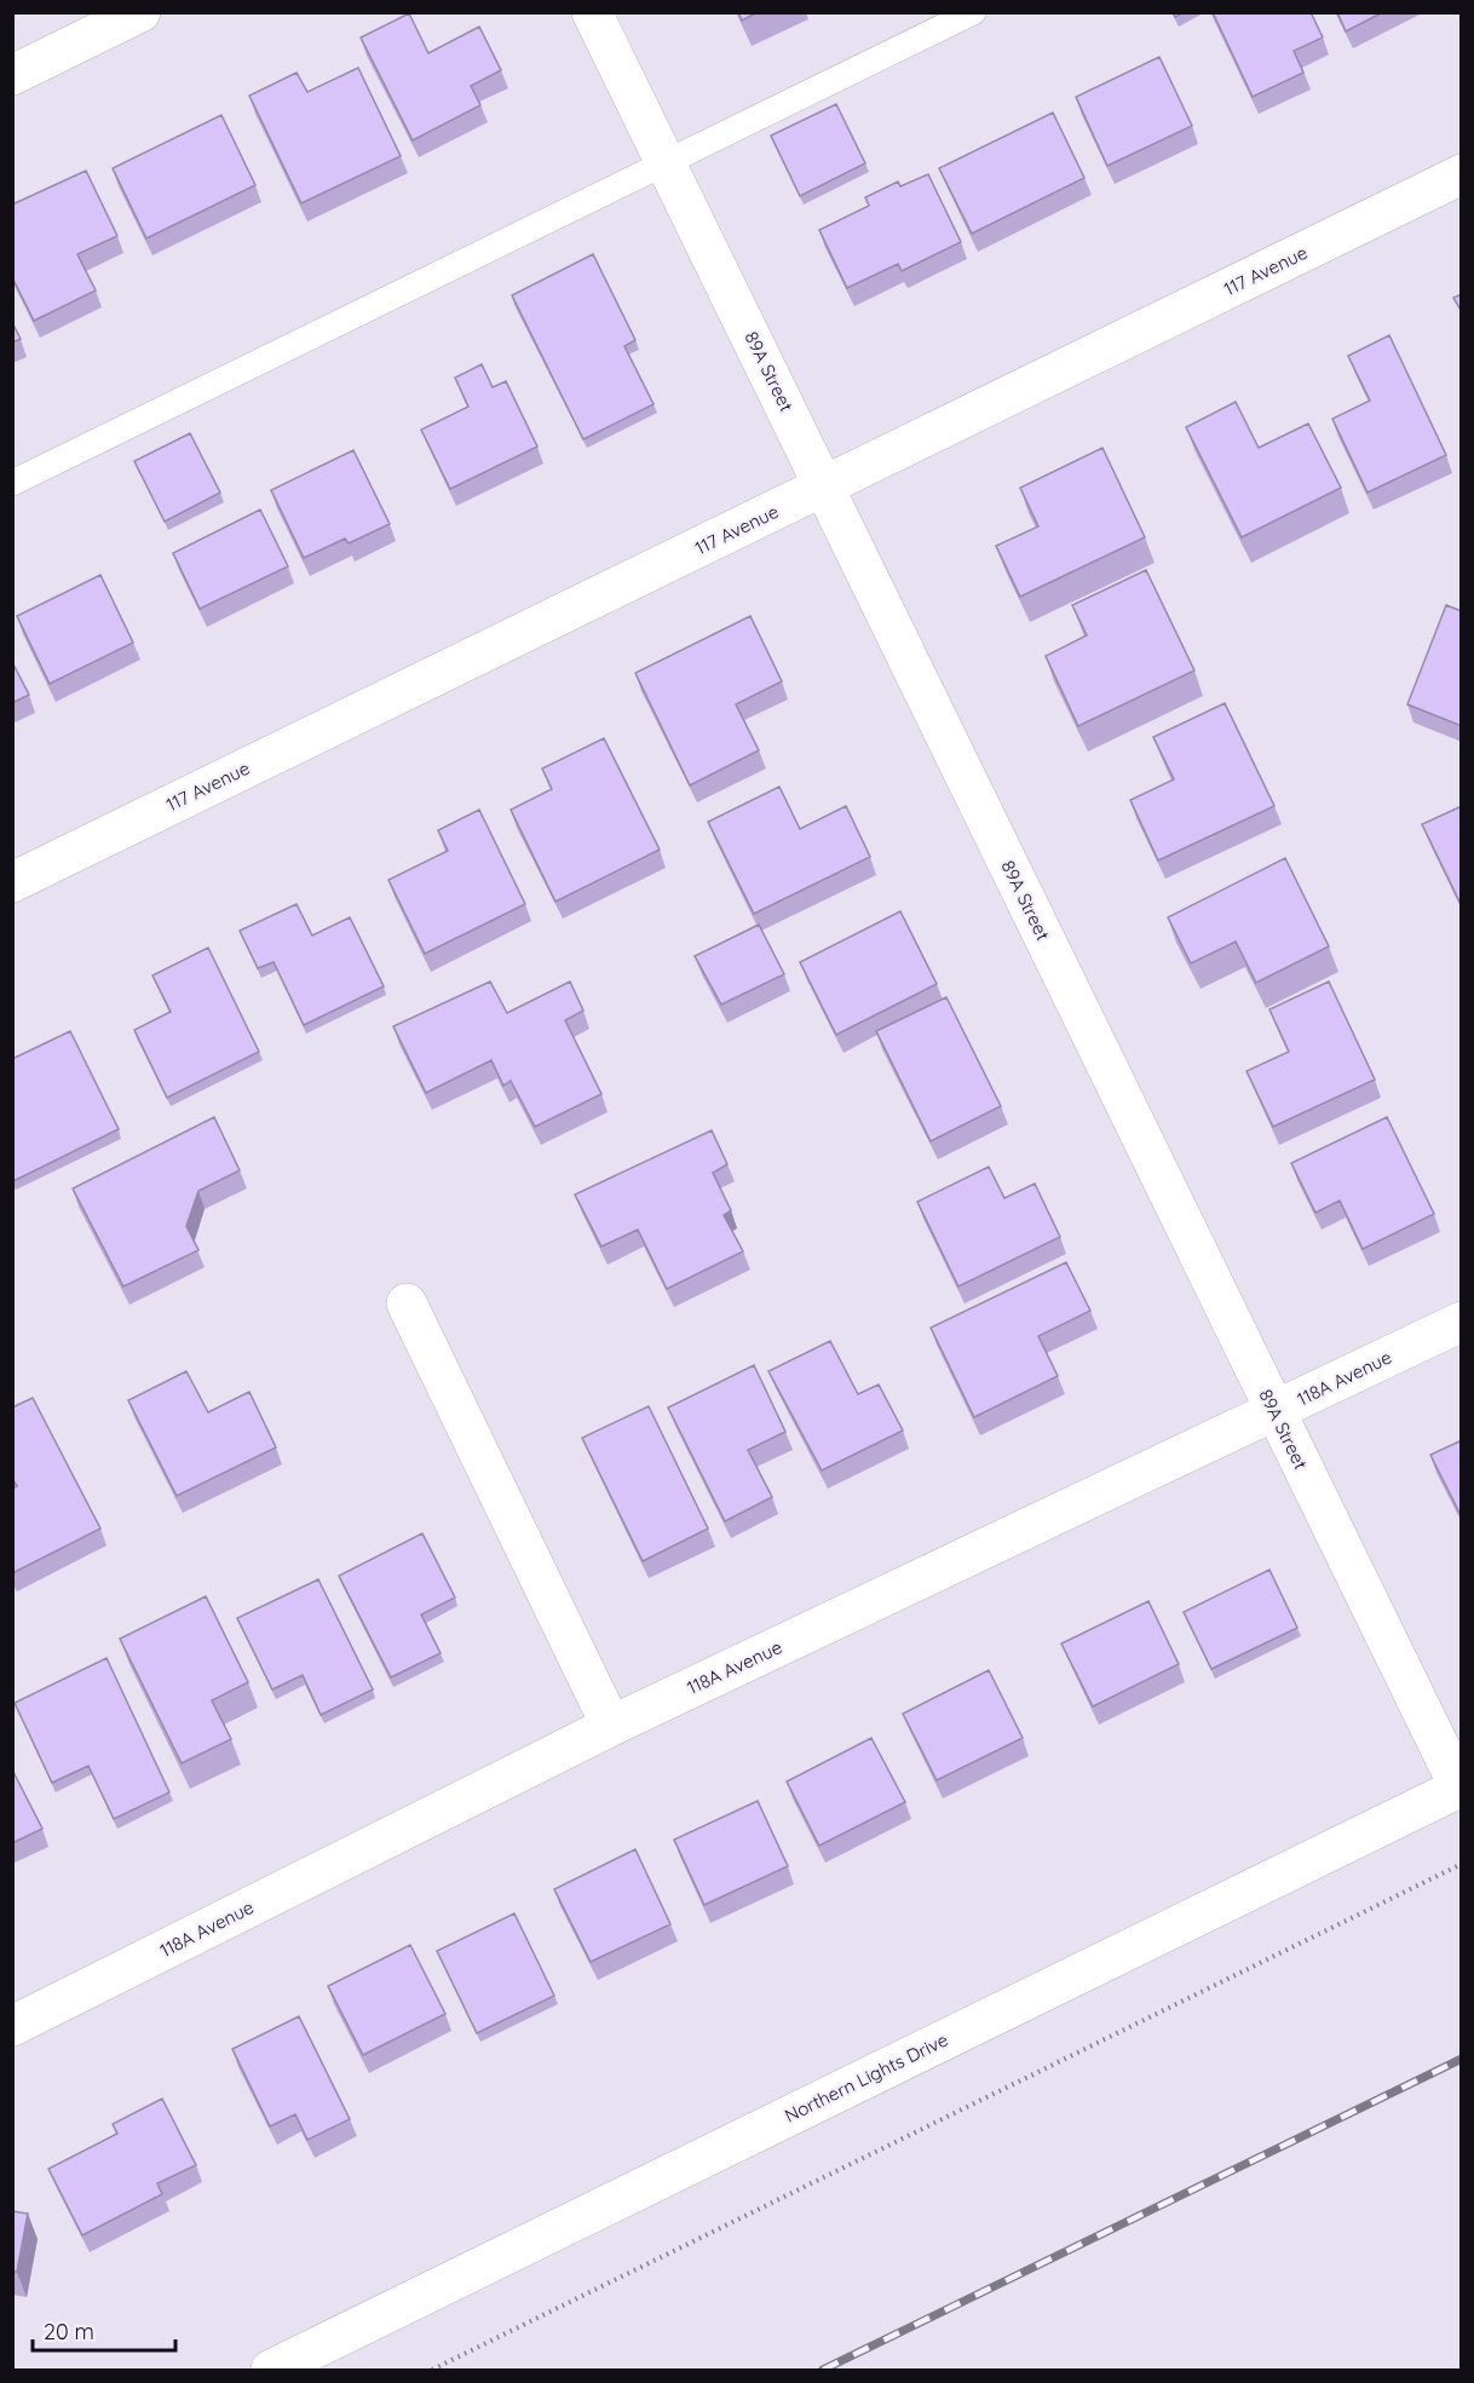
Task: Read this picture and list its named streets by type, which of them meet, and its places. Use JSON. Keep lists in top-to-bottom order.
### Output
{
  "streets": {
    "street": [
      "117 Avenue",
      "89A Street",
      "118A Avenue",
      "Northern Lights Drive"
    ]
  },
  "crossings": [
    ["117 Avenue", "89A Street"],
    ["89A Street", "118A Avenue"],
    ["89A Street", "Northern Lights Drive"]
  ],
  "scale_bar": "20 m"
}
